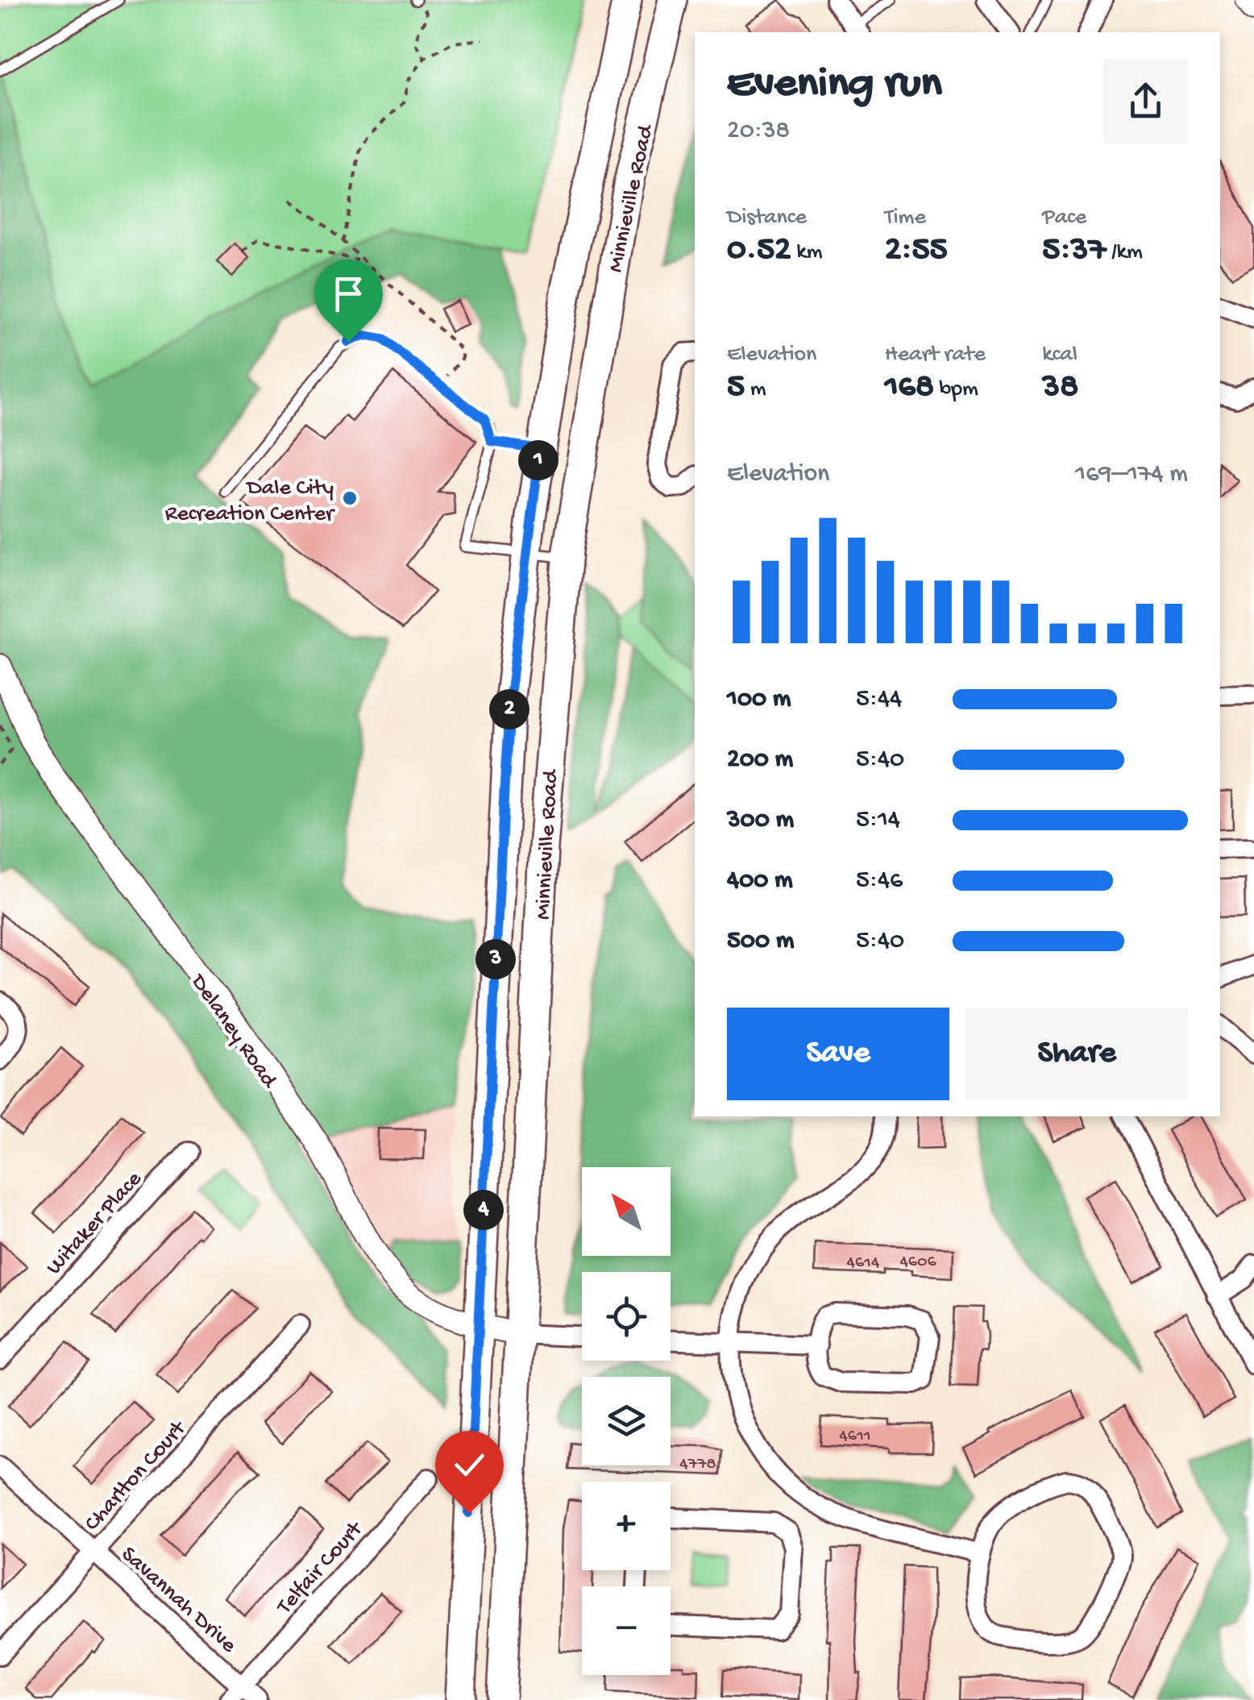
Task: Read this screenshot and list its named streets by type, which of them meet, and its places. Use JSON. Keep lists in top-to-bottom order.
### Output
{
  "streets": {
    "main road": ["Minnieville Road"],
    "street": [
      "Delaney Road",
      "Witaker Place",
      "Charlton Court",
      "Telfair Court",
      "Savannah Drive"
    ]
  },
  "crossings": [
    ["Minnieville Road", "Delaney Road"],
    ["Charlton Court", "Savannah Drive"],
    ["Telfair Court", "Savannah Drive"]
  ],
  "places": ["Dale City Recreation Center"],
  "house_numbers": [
    "4606",
    "4614",
    "4611",
    "4778"
  ],
  "north": "top left",
  "page": {
    "heading": ["Evening run", "20:38"],
    "stats": [
      ["Distance", "0.52 km"],
      ["Time", "2:55"],
      ["Pace", "5:37 /km"],
      ["Elevation", "5 m"],
      ["Heart rate", "168 bpm"],
      ["kcal", "38"]
    ],
    "pins": [
      "1",
      "2",
      "3",
      "4"
    ],
    "chart": ["Elevation", "169–174 m"],
    "list": [
      {
        "name": "100 m",
        "note": "5:44"
      },
      {
        "name": "200 m",
        "note": "5:40"
      },
      {
        "name": "300 m",
        "note": "5:14"
      },
      {
        "name": "400 m",
        "note": "5:46"
      },
      {
        "name": "500 m",
        "note": "5:40"
      }
    ],
    "buttons": ["Save", "Share"],
    "map_buttons": ["+", "−"]
  }
}
